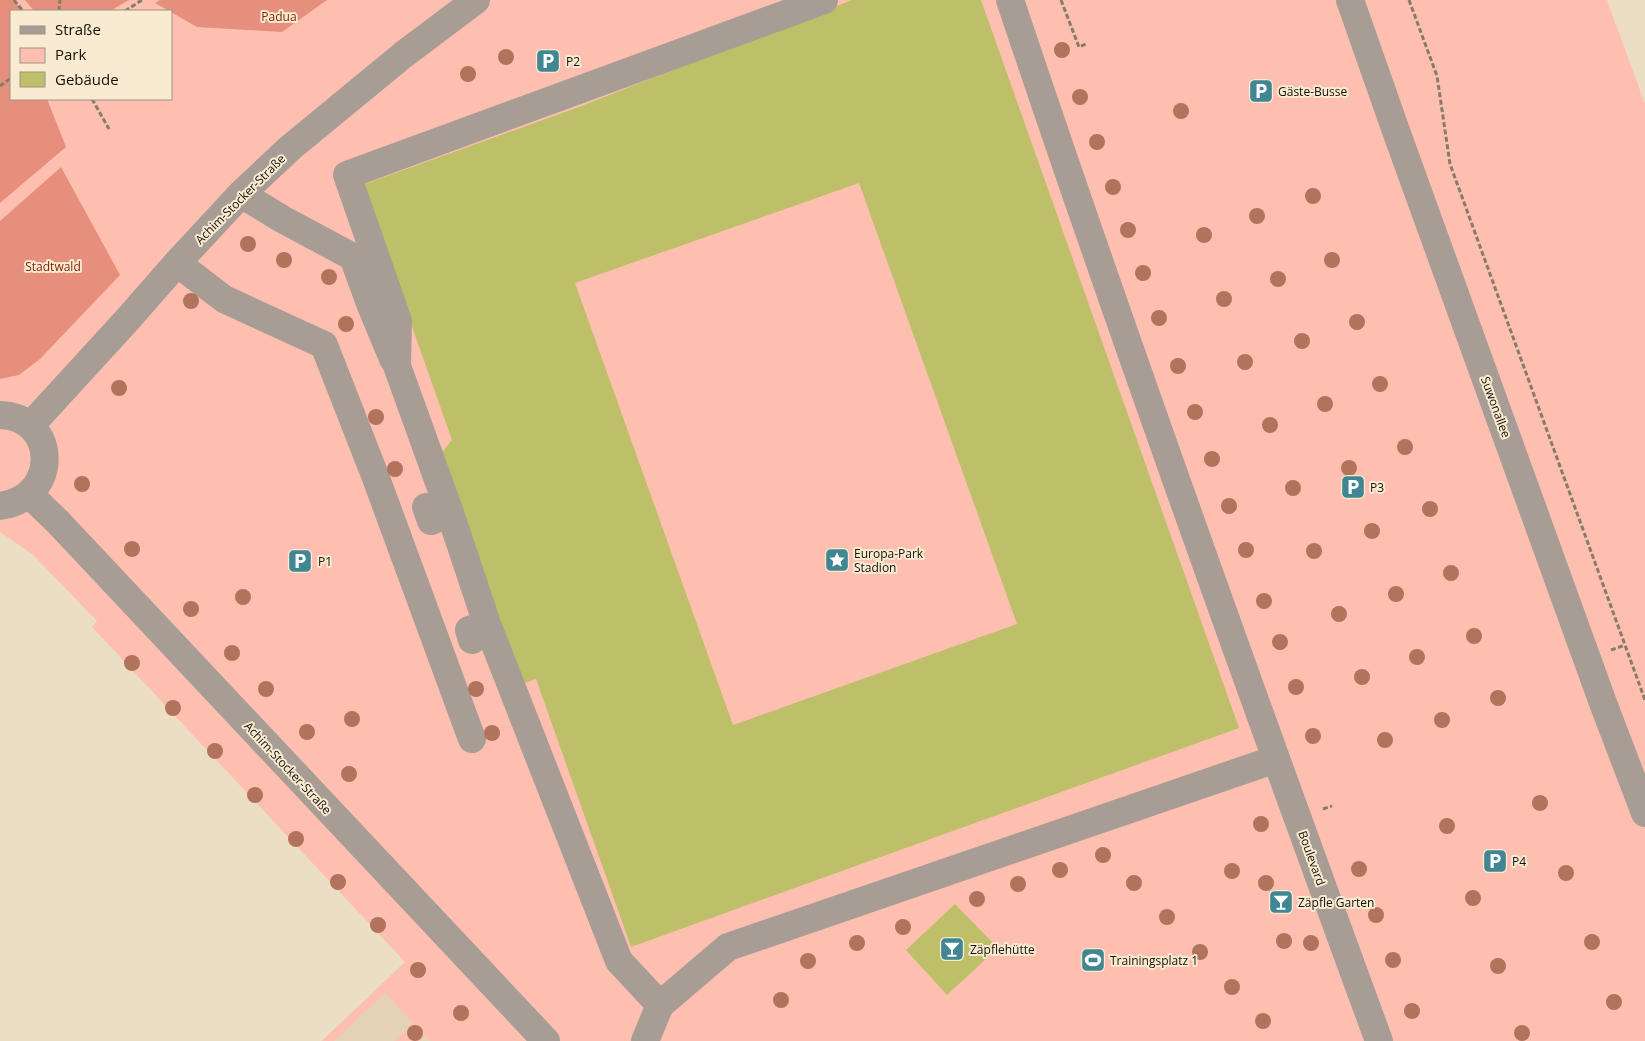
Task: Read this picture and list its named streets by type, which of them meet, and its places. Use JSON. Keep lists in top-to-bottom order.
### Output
{
  "streets": {
    "street": ["Achim-Stocker-Straße", "Suwonallee", "Boulevard"]
  },
  "parks": ["Padua", "Stadtwald"],
  "places": {
    "parking": [
      "P2",
      "Gäste-Busse",
      "P3",
      "P1",
      "P4"
    ],
    "place": ["Europa-Park Stadion"],
    "bar": ["Zäpfle Garten", "Zäpflehütte"],
    "sports": ["Trainingsplatz 1"]
  },
  "legend": ["Straße", "Park", "Gebäude"]
}
